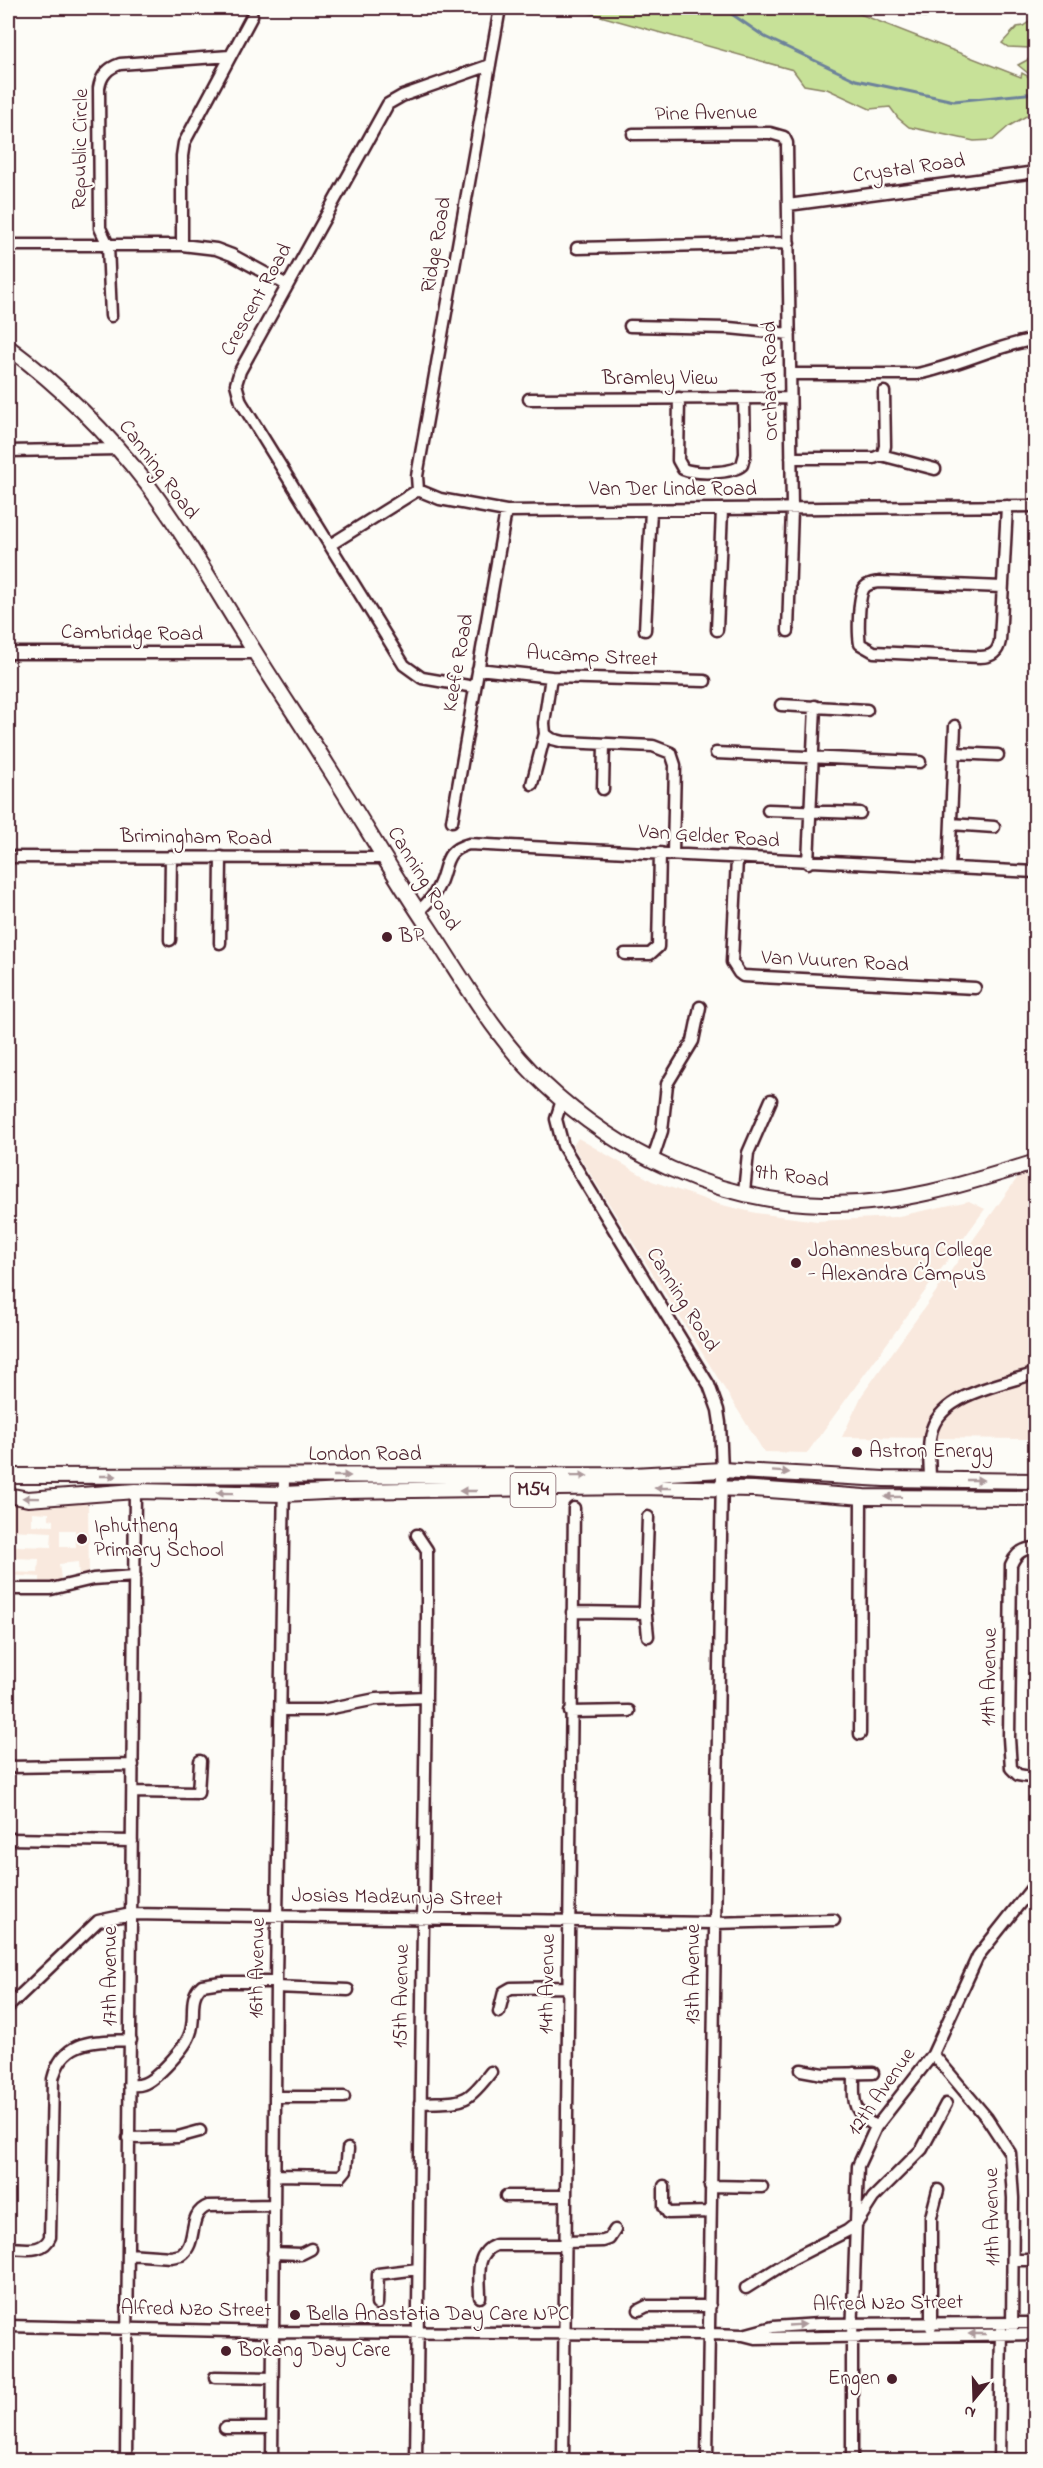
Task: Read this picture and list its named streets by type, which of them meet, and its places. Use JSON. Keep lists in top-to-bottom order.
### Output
{
  "streets": {
    "main road": [
      "Canning Road",
      "9th Road",
      "London Road",
      "M54"
    ],
    "street": [
      "Pine Avenue",
      "Republic Circle",
      "Crystal Road",
      "Ridge Road",
      "Crescent Road",
      "Bramley View",
      "Orchard Road",
      "Van Der Linde Road",
      "Cambridge Road",
      "Aucamp Street",
      "Keefe Road",
      "Van Gelder Road",
      "Brimingham Road",
      "Van Vuuren Road",
      "11th Avenue",
      "Josias Madzunya Street",
      "16th Avenue",
      "13th Avenue",
      "17th Avenue",
      "14th Avenue",
      "15th Avenue",
      "12th Avenue",
      "Alfred Nzo Street"
    ]
  },
  "crossings": [
    ["Pine Avenue", "Orchard Road"],
    ["Crystal Road", "Orchard Road"],
    ["Ridge Road", "Crescent Road"],
    ["Ridge Road", "Van Der Linde Road"],
    ["Crescent Road", "Keefe Road"],
    ["Bramley View", "Orchard Road"],
    ["Orchard Road", "Van Der Linde Road"],
    ["Canning Road", "Cambridge Road"],
    ["Canning Road", "Van Gelder Road"],
    ["Canning Road", "Brimingham Road"],
    ["Canning Road", "9th Road"],
    ["Canning Road", "London Road"],
    ["Canning Road", "M54"],
    ["Canning Road", "13th Avenue"],
    ["Van Der Linde Road", "Keefe Road"],
    ["Aucamp Street", "Keefe Road"],
    ["Van Gelder Road", "Van Vuuren Road"],
    ["London Road", "M54"],
    ["London Road", "16th Avenue"],
    ["London Road", "13th Avenue"],
    ["London Road", "17th Avenue"],
    ["M54", "13th Avenue"],
    ["11th Avenue", "12th Avenue"],
    ["11th Avenue", "Alfred Nzo Street"],
    ["Josias Madzunya Street", "16th Avenue"],
    ["Josias Madzunya Street", "13th Avenue"],
    ["Josias Madzunya Street", "17th Avenue"],
    ["Josias Madzunya Street", "14th Avenue"],
    ["Josias Madzunya Street", "15th Avenue"],
    ["16th Avenue", "Alfred Nzo Street"],
    ["13th Avenue", "Alfred Nzo Street"],
    ["17th Avenue", "Alfred Nzo Street"],
    ["14th Avenue", "Alfred Nzo Street"],
    ["15th Avenue", "Alfred Nzo Street"],
    ["12th Avenue", "Alfred Nzo Street"]
  ],
  "places": [
    "BP",
    "Johannesburg College - Alexandra Campus",
    "Astron Energy",
    "Iphutheng Primary School",
    "Bella Anastatia Day Care NPC",
    "Bokang Day Care",
    "Engen"
  ],
  "north": "bottom"
}
